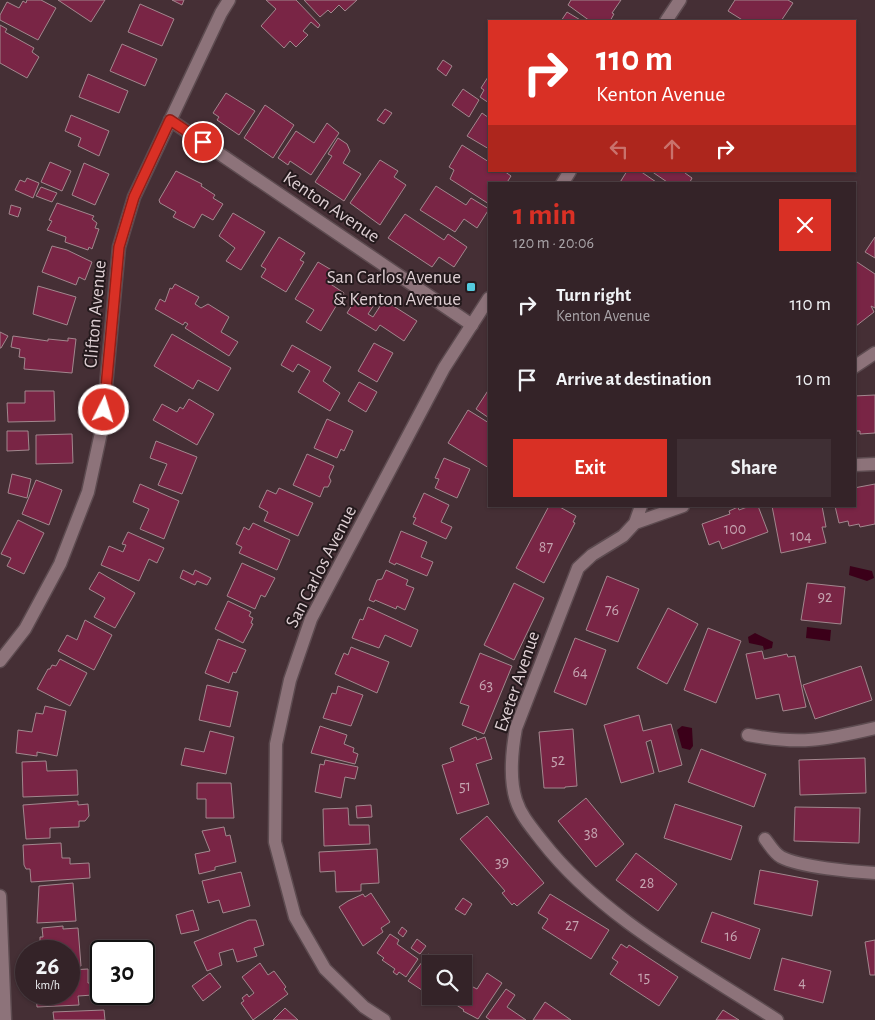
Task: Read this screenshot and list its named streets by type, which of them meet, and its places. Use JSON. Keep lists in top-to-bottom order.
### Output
{
  "streets": {
    "street": [
      "Kenton Avenue",
      "Clifton Avenue",
      "San Carlos Avenue",
      "Exeter Avenue"
    ]
  },
  "crossings": [
    ["Kenton Avenue", "Clifton Avenue"],
    ["Kenton Avenue", "San Carlos Avenue"]
  ],
  "places": {
    "transit": ["San Carlos Avenue & Kenton Avenue"]
  },
  "house_numbers": [
    "100",
    "104",
    "87",
    "92",
    "76",
    "64",
    "63",
    "52",
    "51",
    "38",
    "39",
    "28",
    "27",
    "16",
    "15",
    "4"
  ],
  "page": {
    "turn": ["110 m", "Kenton Avenue"],
    "heading": ["1 min", "120 m · 20:06"],
    "list": [
      {
        "name": "Turn right",
        "note": "Kenton Avenue",
        "value": "110 m"
      },
      {
        "name": "Arrive at destination",
        "value": "10 m"
      }
    ],
    "buttons": ["Exit", "Share"],
    "speed": "26 km/h",
    "limit": "30"
  }
}
